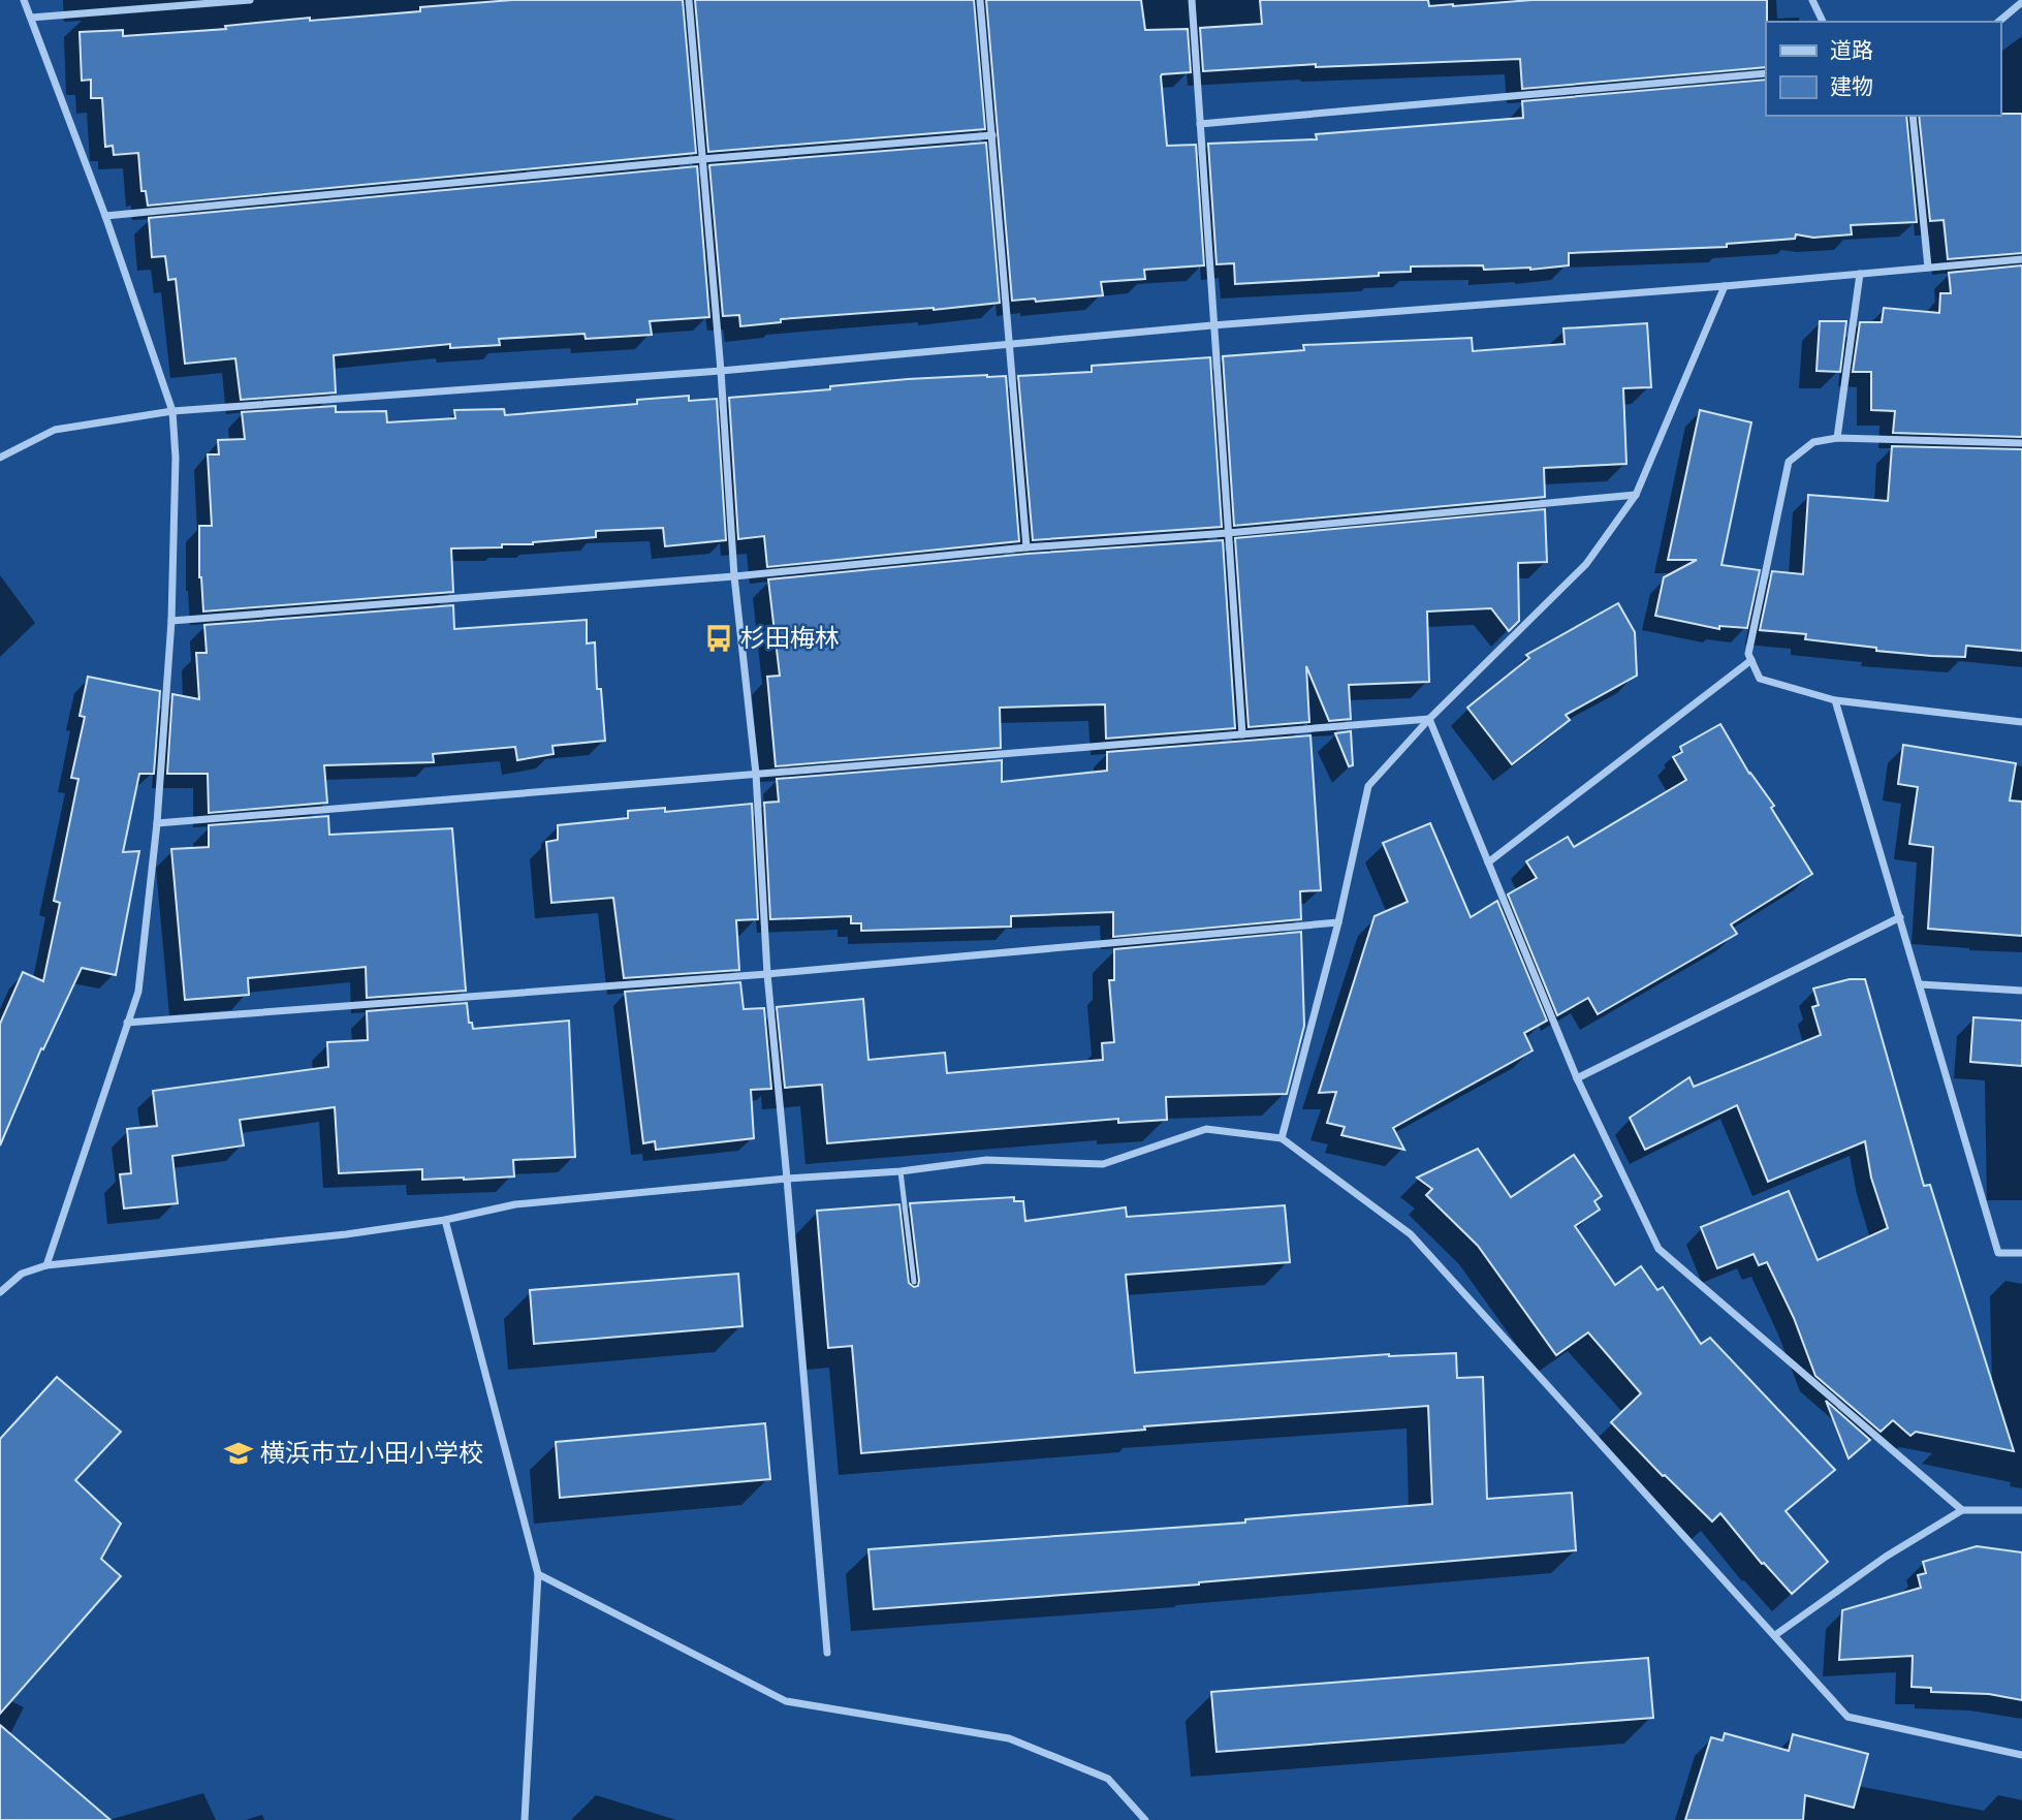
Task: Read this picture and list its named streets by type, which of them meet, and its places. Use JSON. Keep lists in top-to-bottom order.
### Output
{
  "places": {
    "bus stop": ["杉田梅林"],
    "school or university": ["横浜市立小田小学校"]
  },
  "legend": ["道路", "建物"]
}
